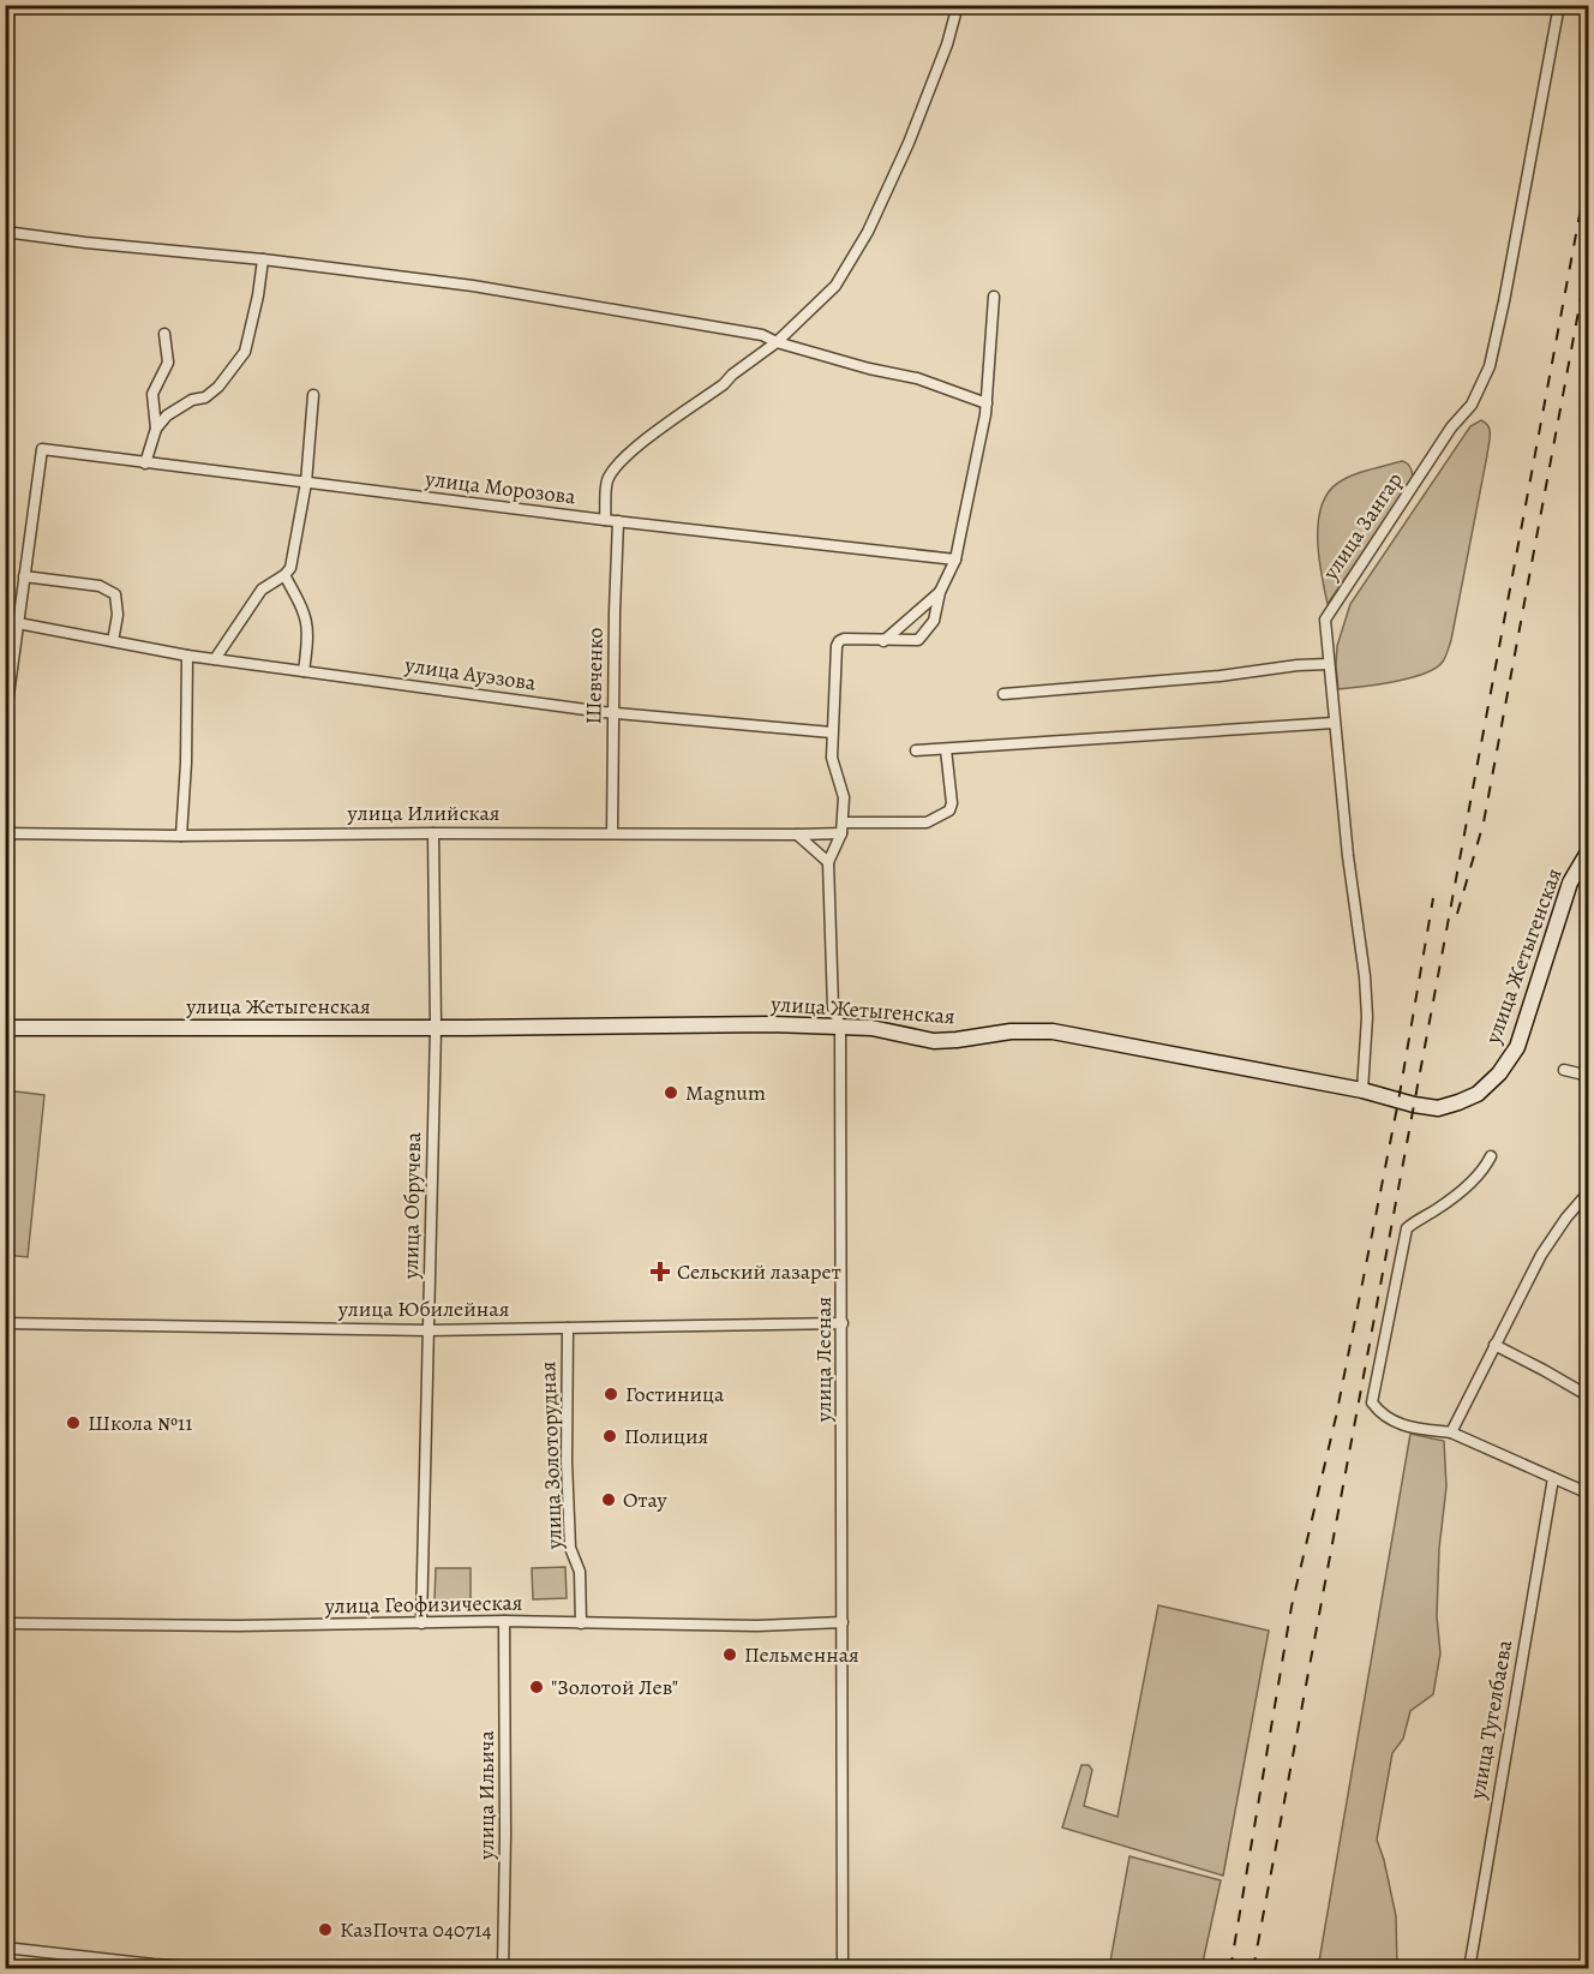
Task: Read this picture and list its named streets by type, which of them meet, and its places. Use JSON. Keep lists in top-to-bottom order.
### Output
{
  "streets": {
    "main road": ["улица Жетыгенская"],
    "street": [
      "улица Морозова",
      "улица Зангар",
      "улица Ауэзова",
      "Шевченко",
      "улица Илийская",
      "улица Обручева",
      "улица Юбилейная",
      "улица Лесная",
      "улица Золоторудная",
      "улица Геофизическая",
      "улица Тугелбаева",
      "улица Ильича"
    ]
  },
  "crossings": [
    ["улица Морозова", "Шевченко"],
    ["улица Зангар", "улица Жетыгенская"],
    ["улица Ауэзова", "Шевченко"],
    ["улица Ауэзова", "улица Лесная"],
    ["Шевченко", "улица Илийская"],
    ["улица Илийская", "улица Обручева"],
    ["улица Илийская", "улица Лесная"],
    ["улица Жетыгенская", "улица Обручева"],
    ["улица Жетыгенская", "улица Лесная"],
    ["улица Обручева", "улица Юбилейная"],
    ["улица Обручева", "улица Геофизическая"],
    ["улица Юбилейная", "улица Лесная"],
    ["улица Юбилейная", "улица Золоторудная"],
    ["улица Лесная", "улица Геофизическая"],
    ["улица Золоторудная", "улица Геофизическая"],
    ["улица Геофизическая", "улица Ильича"]
  ],
  "places": {
    "other": [
      "Magnum",
      "Гостиница",
      "Школа №11",
      "Полиция",
      "Отау",
      "Пельменная",
      "\"Золотой Лев\"",
      "КазПочта 040714"
    ],
    "health": ["Сельский лазарет"]
  }
}
